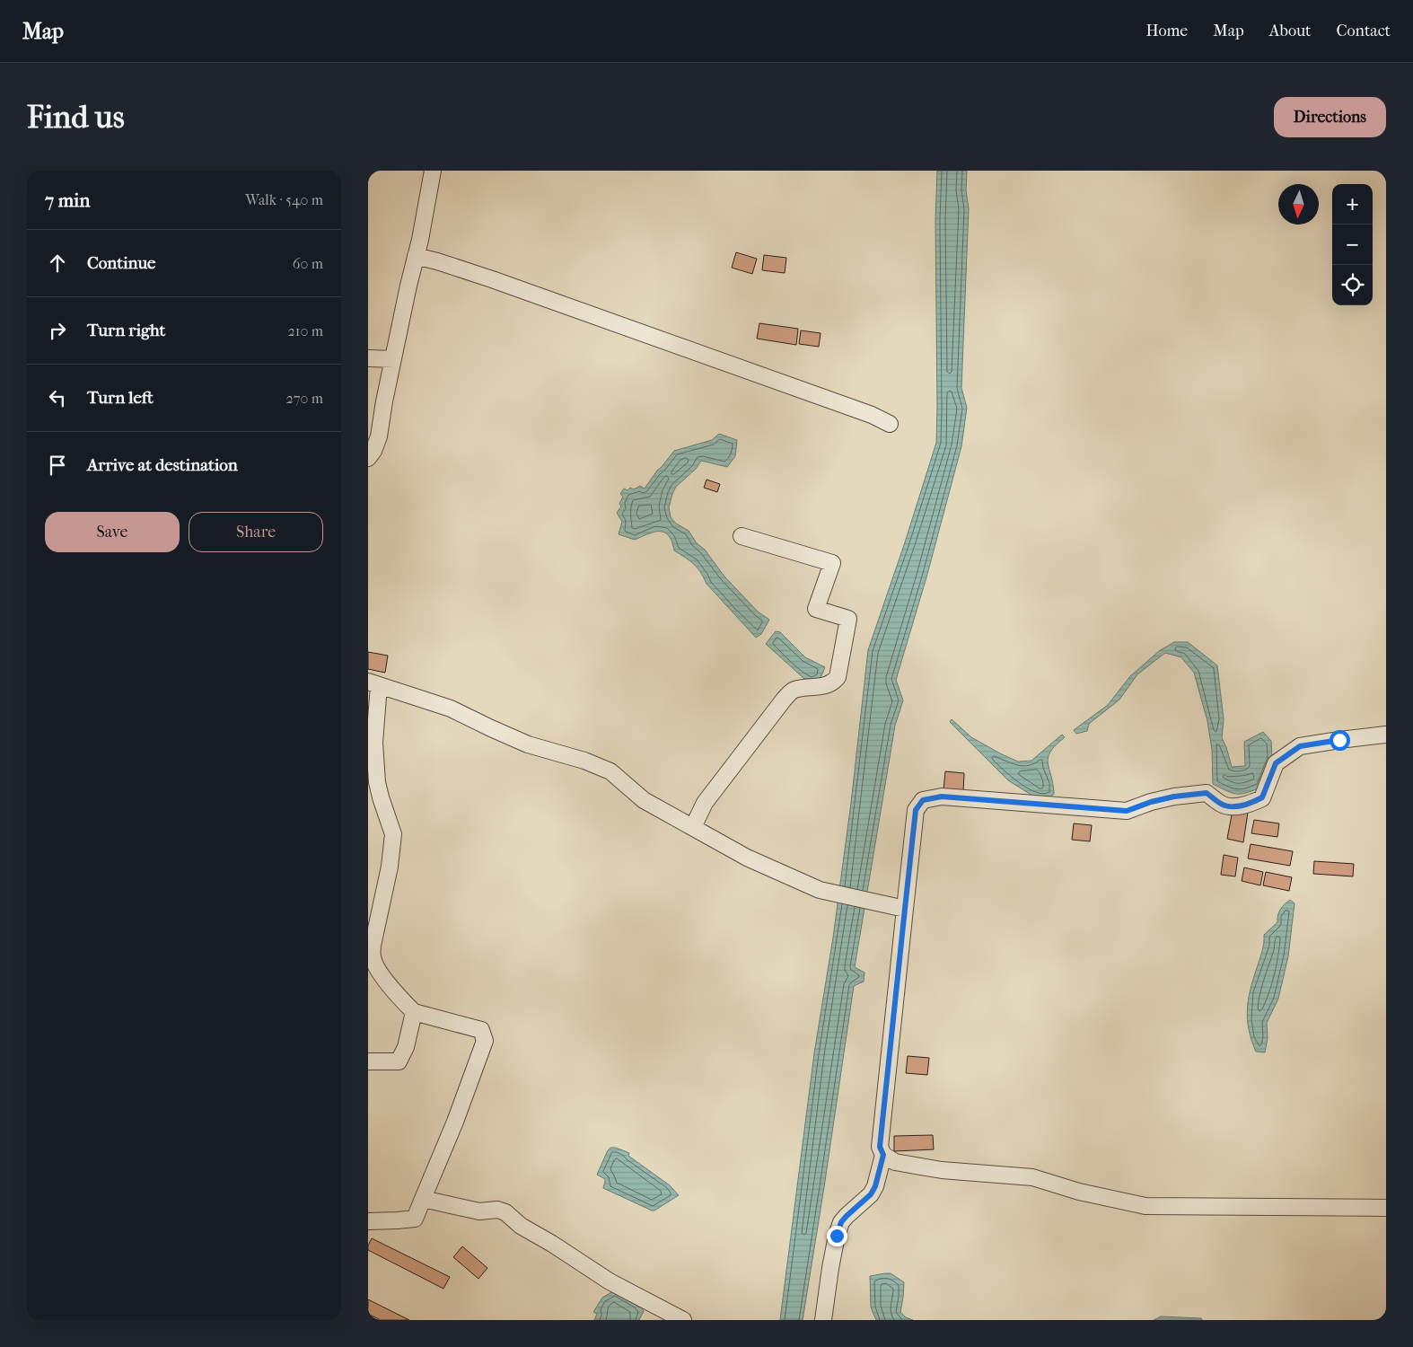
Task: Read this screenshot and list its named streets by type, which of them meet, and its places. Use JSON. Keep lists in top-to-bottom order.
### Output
{
  "north": "bottom",
  "page": {
    "header": "Map",
    "nav": [
      "Home",
      "Map",
      "About",
      "Contact"
    ],
    "buttons": [
      "Directions",
      ["Save", "Share"]
    ],
    "title": "Find us",
    "heading": ["7 min", "Walk · 540 m"],
    "map_buttons": ["+", "−"],
    "list": [
      ["Continue", "60 m"],
      ["Turn right", "210 m"],
      ["Turn left", "270 m"],
      "Arrive at destination"
    ]
  }
}
